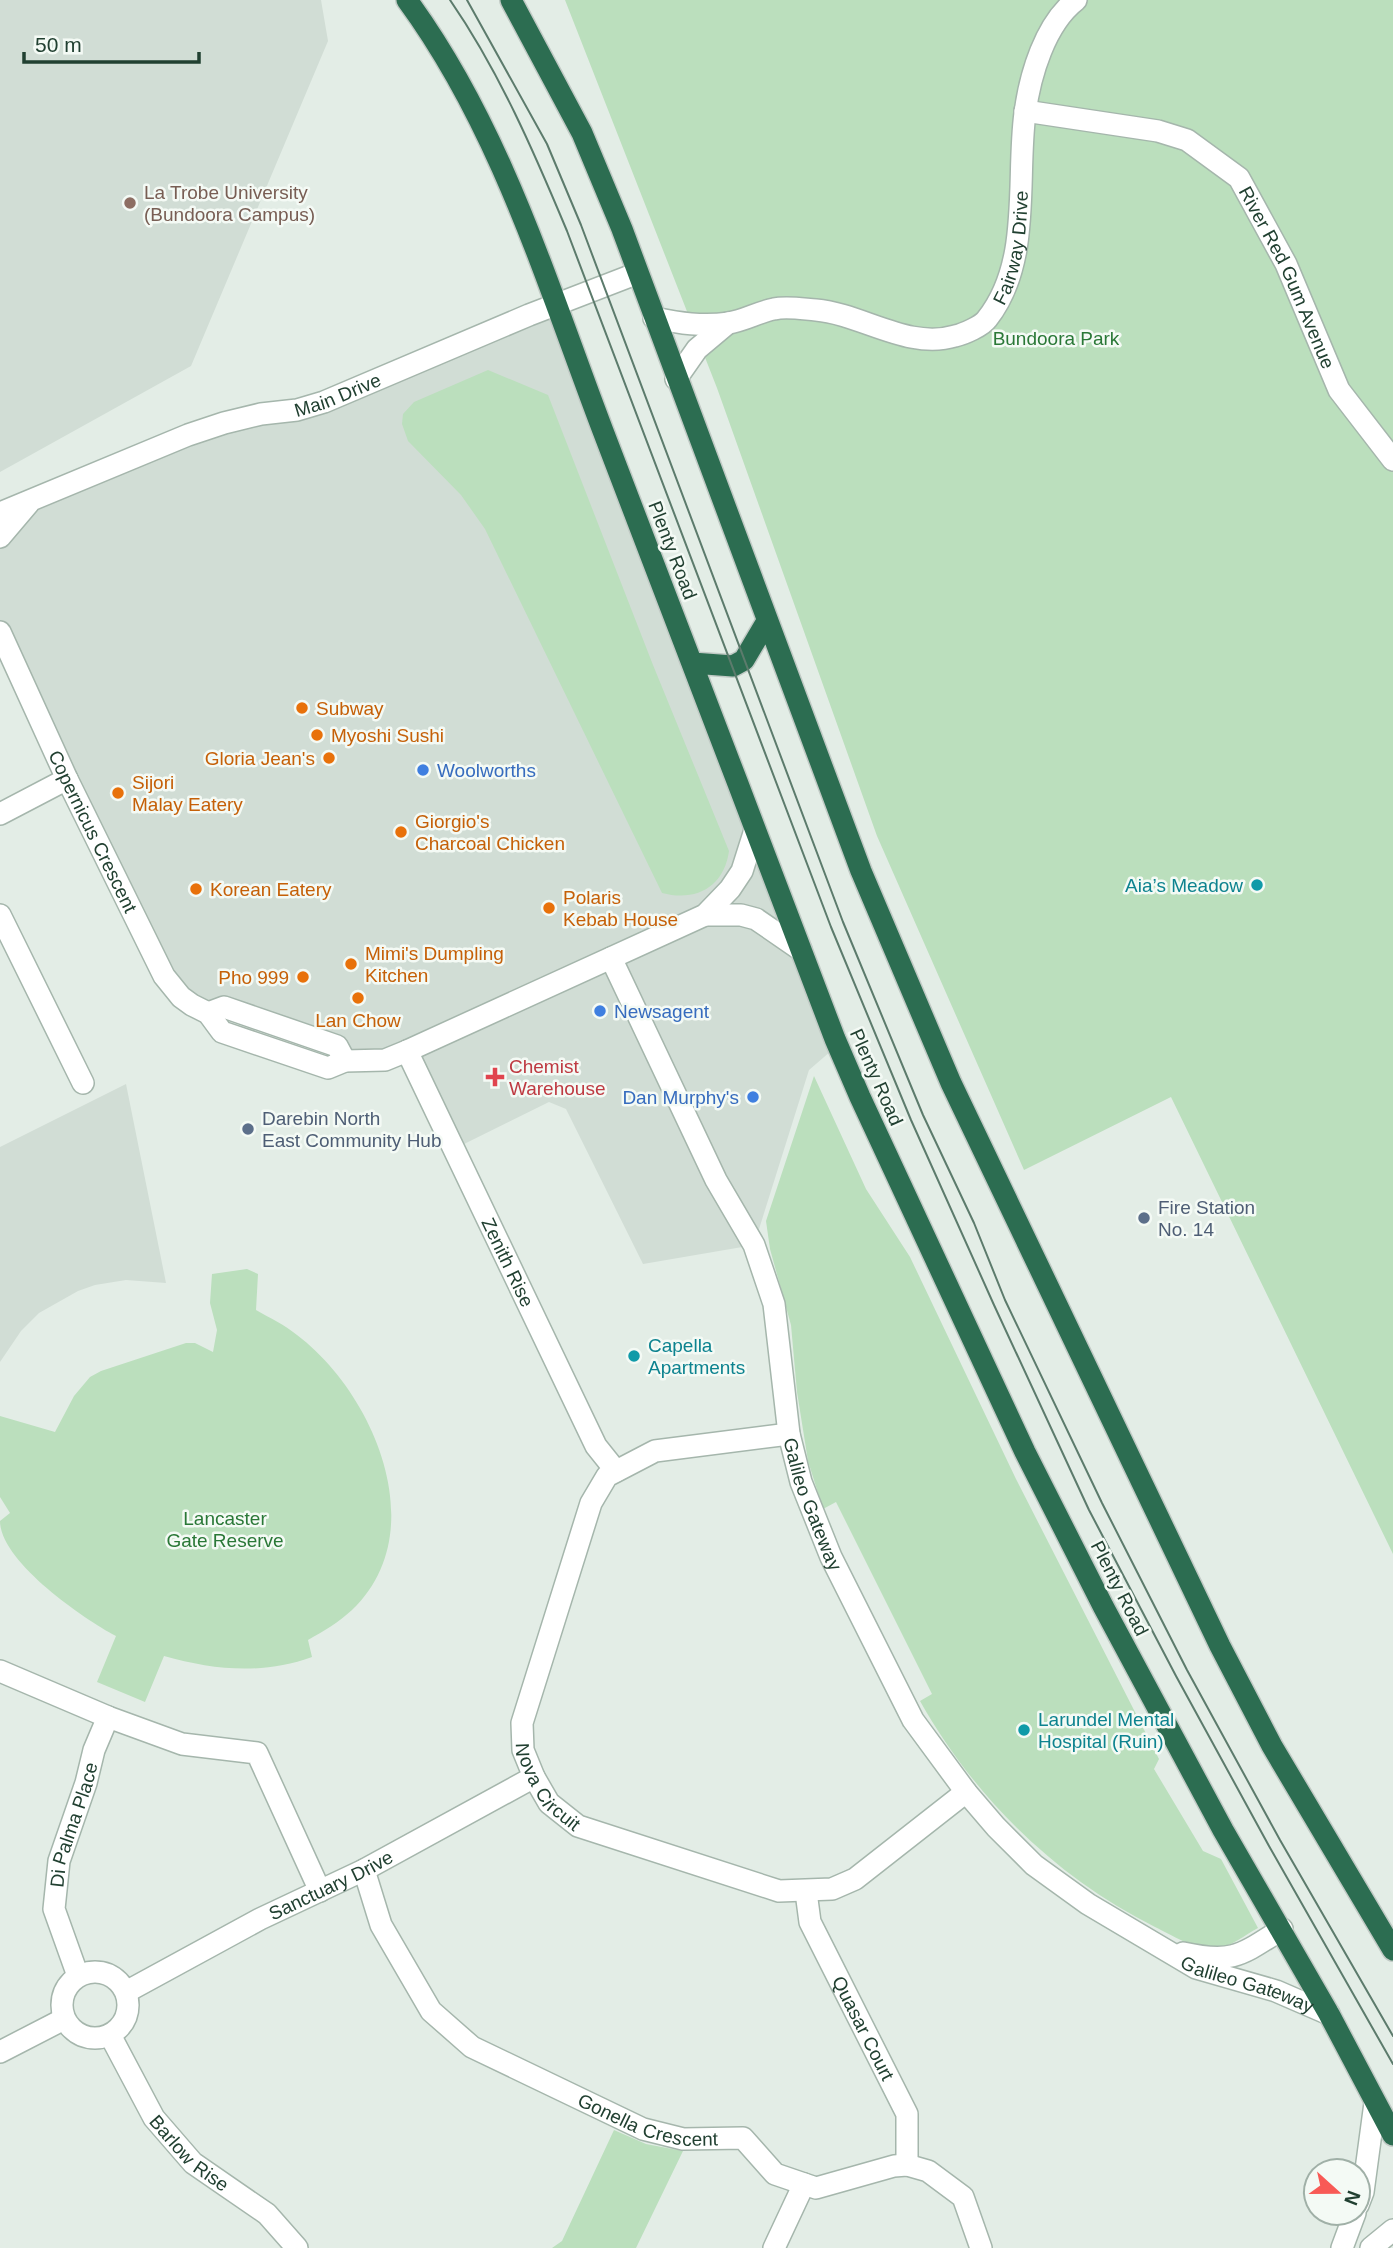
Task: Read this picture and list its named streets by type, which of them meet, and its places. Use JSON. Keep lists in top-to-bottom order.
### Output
{
  "streets": {
    "highway": ["Plenty Road"],
    "street": [
      "Fairway Drive",
      "River Red Gum Avenue",
      "Main Drive",
      "Copernicus Crescent",
      "Zenith Rise",
      "Galileo Gateway",
      "Nova Circuit",
      "Di Palma Place",
      "Sanctuary Drive",
      "Quasar Court",
      "Gonella Crescent",
      "Barlow Rise"
    ]
  },
  "crossings": [
    ["Fairway Drive", "River Red Gum Avenue"],
    ["Main Drive", "Plenty Road"],
    ["Plenty Road", "Copernicus Crescent"],
    ["Plenty Road", "Galileo Gateway"],
    ["Copernicus Crescent", "Zenith Rise"],
    ["Copernicus Crescent", "Galileo Gateway"],
    ["Zenith Rise", "Nova Circuit"],
    ["Galileo Gateway", "Nova Circuit"],
    ["Nova Circuit", "Sanctuary Drive"],
    ["Nova Circuit", "Quasar Court"],
    ["Di Palma Place", "Sanctuary Drive"],
    ["Di Palma Place", "Barlow Rise"],
    ["Sanctuary Drive", "Gonella Crescent"],
    ["Sanctuary Drive", "Barlow Rise"],
    ["Quasar Court", "Gonella Crescent"]
  ],
  "parks": ["Bundoora Park", "Lancaster Gate Reserve"],
  "places": {
    "other": [
      "La Trobe University (Bundoora Campus)",
      "Subway",
      "Myoshi Sushi",
      "Gloria Jean's",
      "Woolworths",
      "Sijori Malay Eatery",
      "Giorgio's Charcoal Chicken",
      "Aia’s Meadow",
      "Korean Eatery",
      "Polaris Kebab House",
      "Mimi's Dumpling Kitchen",
      "Pho 999",
      "Lan Chow",
      "Newsagent",
      "Dan Murphy's",
      "Darebin North East Community Hub",
      "Fire Station No. 14",
      "Capella Apartments",
      "Larundel Mental Hospital (Ruin)"
    ],
    "health": ["Chemist Warehouse"]
  },
  "scale_bar": "50 m",
  "north": "right"
}
